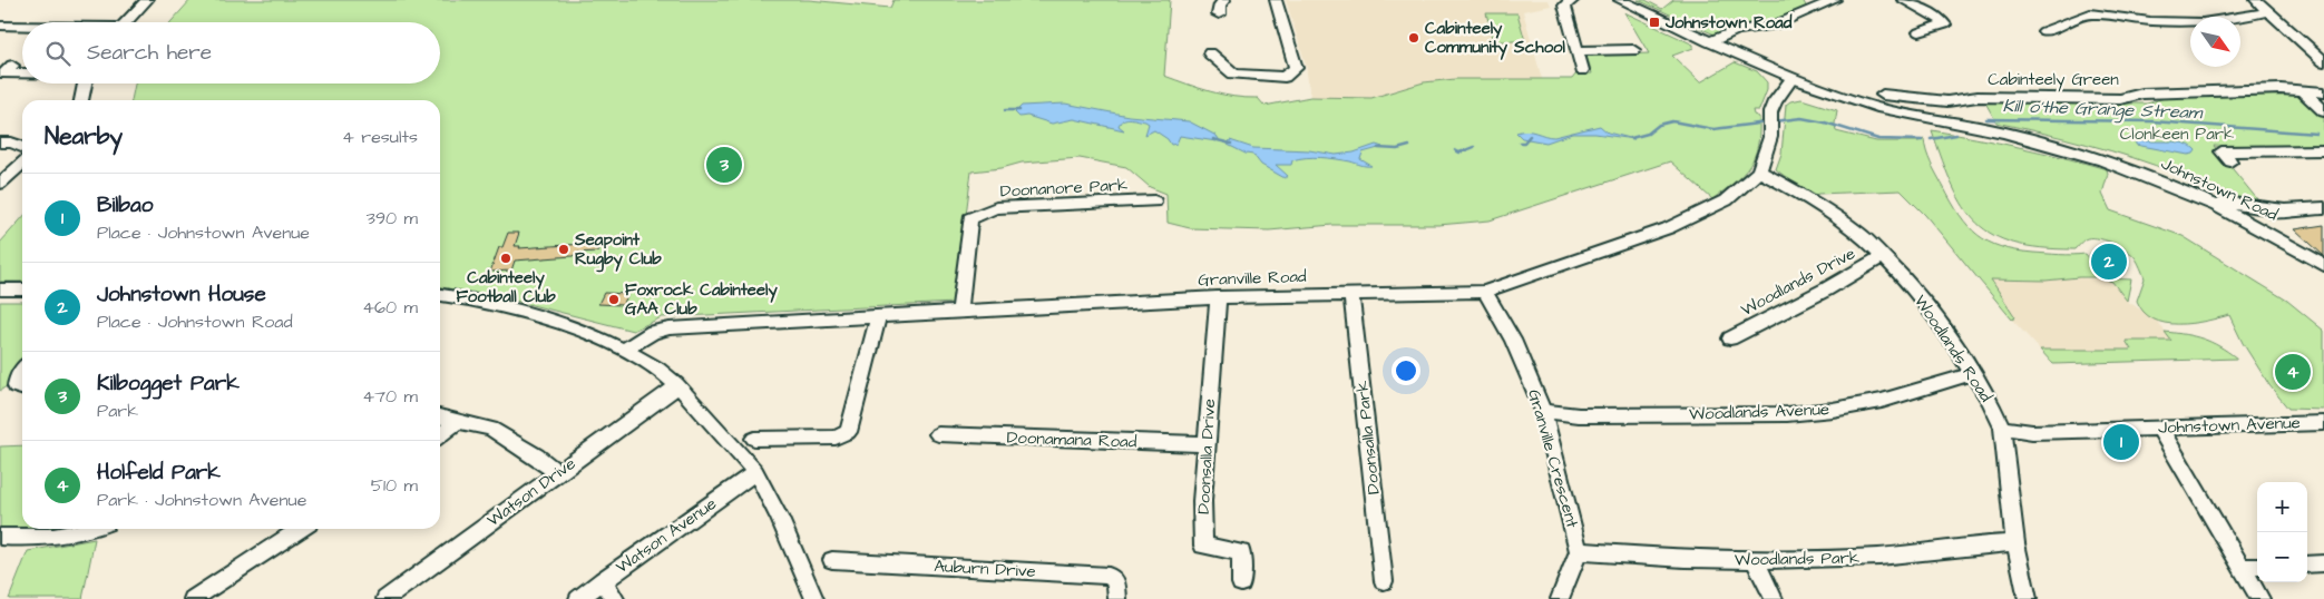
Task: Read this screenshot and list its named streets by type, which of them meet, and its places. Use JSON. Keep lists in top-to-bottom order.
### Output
{
  "streets": {
    "street": [
      "Cabinteely Green",
      "Doonanore Park",
      "Johnstown Road",
      "Granville Road",
      "Woodlands Drive",
      "Woodlands Road",
      "Woodlands Avenue",
      "Johnstown Avenue",
      "Doonsalla Park",
      "Doonamana Road",
      "Doonsalla Drive",
      "Granville Crescent",
      "Watson Drive",
      "Watson Avenue",
      "Woodlands Park",
      "Auburn Drive"
    ]
  },
  "crossings": [
    ["Doonanore Park", "Granville Road"],
    ["Johnstown Road", "Granville Road"],
    ["Granville Road", "Woodlands Road"],
    ["Granville Road", "Doonsalla Park"],
    ["Granville Road", "Doonsalla Drive"],
    ["Granville Road", "Granville Crescent"],
    ["Woodlands Drive", "Woodlands Road"],
    ["Woodlands Road", "Woodlands Avenue"],
    ["Woodlands Road", "Johnstown Avenue"],
    ["Woodlands Road", "Woodlands Park"],
    ["Woodlands Avenue", "Granville Crescent"],
    ["Doonamana Road", "Doonsalla Drive"],
    ["Granville Crescent", "Woodlands Park"]
  ],
  "water": ["Kill o'the Grange Stream"],
  "parks": ["Clonkeen Park"],
  "places": {
    "transit": ["Johnstown Road"],
    "other": [
      "Cabinteely Community School",
      "Seapoint Rugby Club",
      "Cabinteely Football Club",
      "Foxrock Cabinteely GAA Club"
    ]
  },
  "north": "bottom right",
  "page": {
    "search": "Search here",
    "heading": ["Nearby", "4 results"],
    "pins": [
      "3",
      "2",
      "4",
      "1"
    ],
    "list": [
      {
        "mark": "1",
        "name": "Bilbao",
        "note": "Place · Johnstown Avenue",
        "value": "390 m"
      },
      {
        "mark": "2",
        "name": "Johnstown House",
        "note": "Place · Johnstown Road",
        "value": "460 m"
      },
      {
        "mark": "3",
        "name": "Kilbogget Park",
        "note": "Park",
        "value": "470 m"
      },
      {
        "mark": "4",
        "name": "Holfeld Park",
        "note": "Park · Johnstown Avenue",
        "value": "510 m"
      }
    ],
    "map_buttons": ["+", "−"]
  }
}
